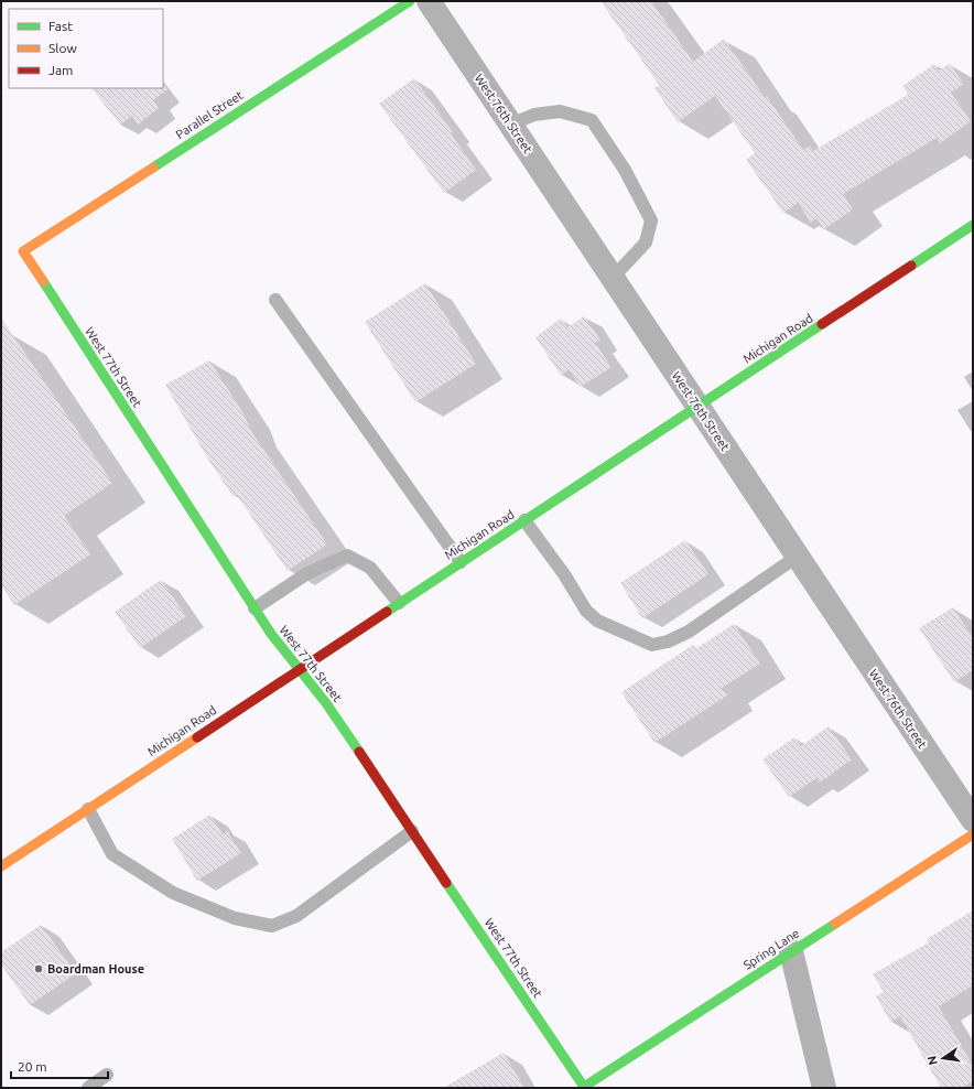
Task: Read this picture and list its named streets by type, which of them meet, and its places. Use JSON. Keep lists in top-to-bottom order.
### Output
{
  "streets": {
    "street": [
      "West 76th Street",
      "Parallel Street",
      "Michigan Road",
      "West 77th Street",
      "Spring Lane"
    ]
  },
  "crossings": [
    ["West 76th Street", "Michigan Road"],
    ["Parallel Street", "West 77th Street"],
    ["Michigan Road", "West 77th Street"],
    ["West 77th Street", "Spring Lane"]
  ],
  "places": ["Boardman House"],
  "legend": ["Fast", "Slow", "Jam"],
  "scale_bar": "20 m",
  "north": "left"
}
